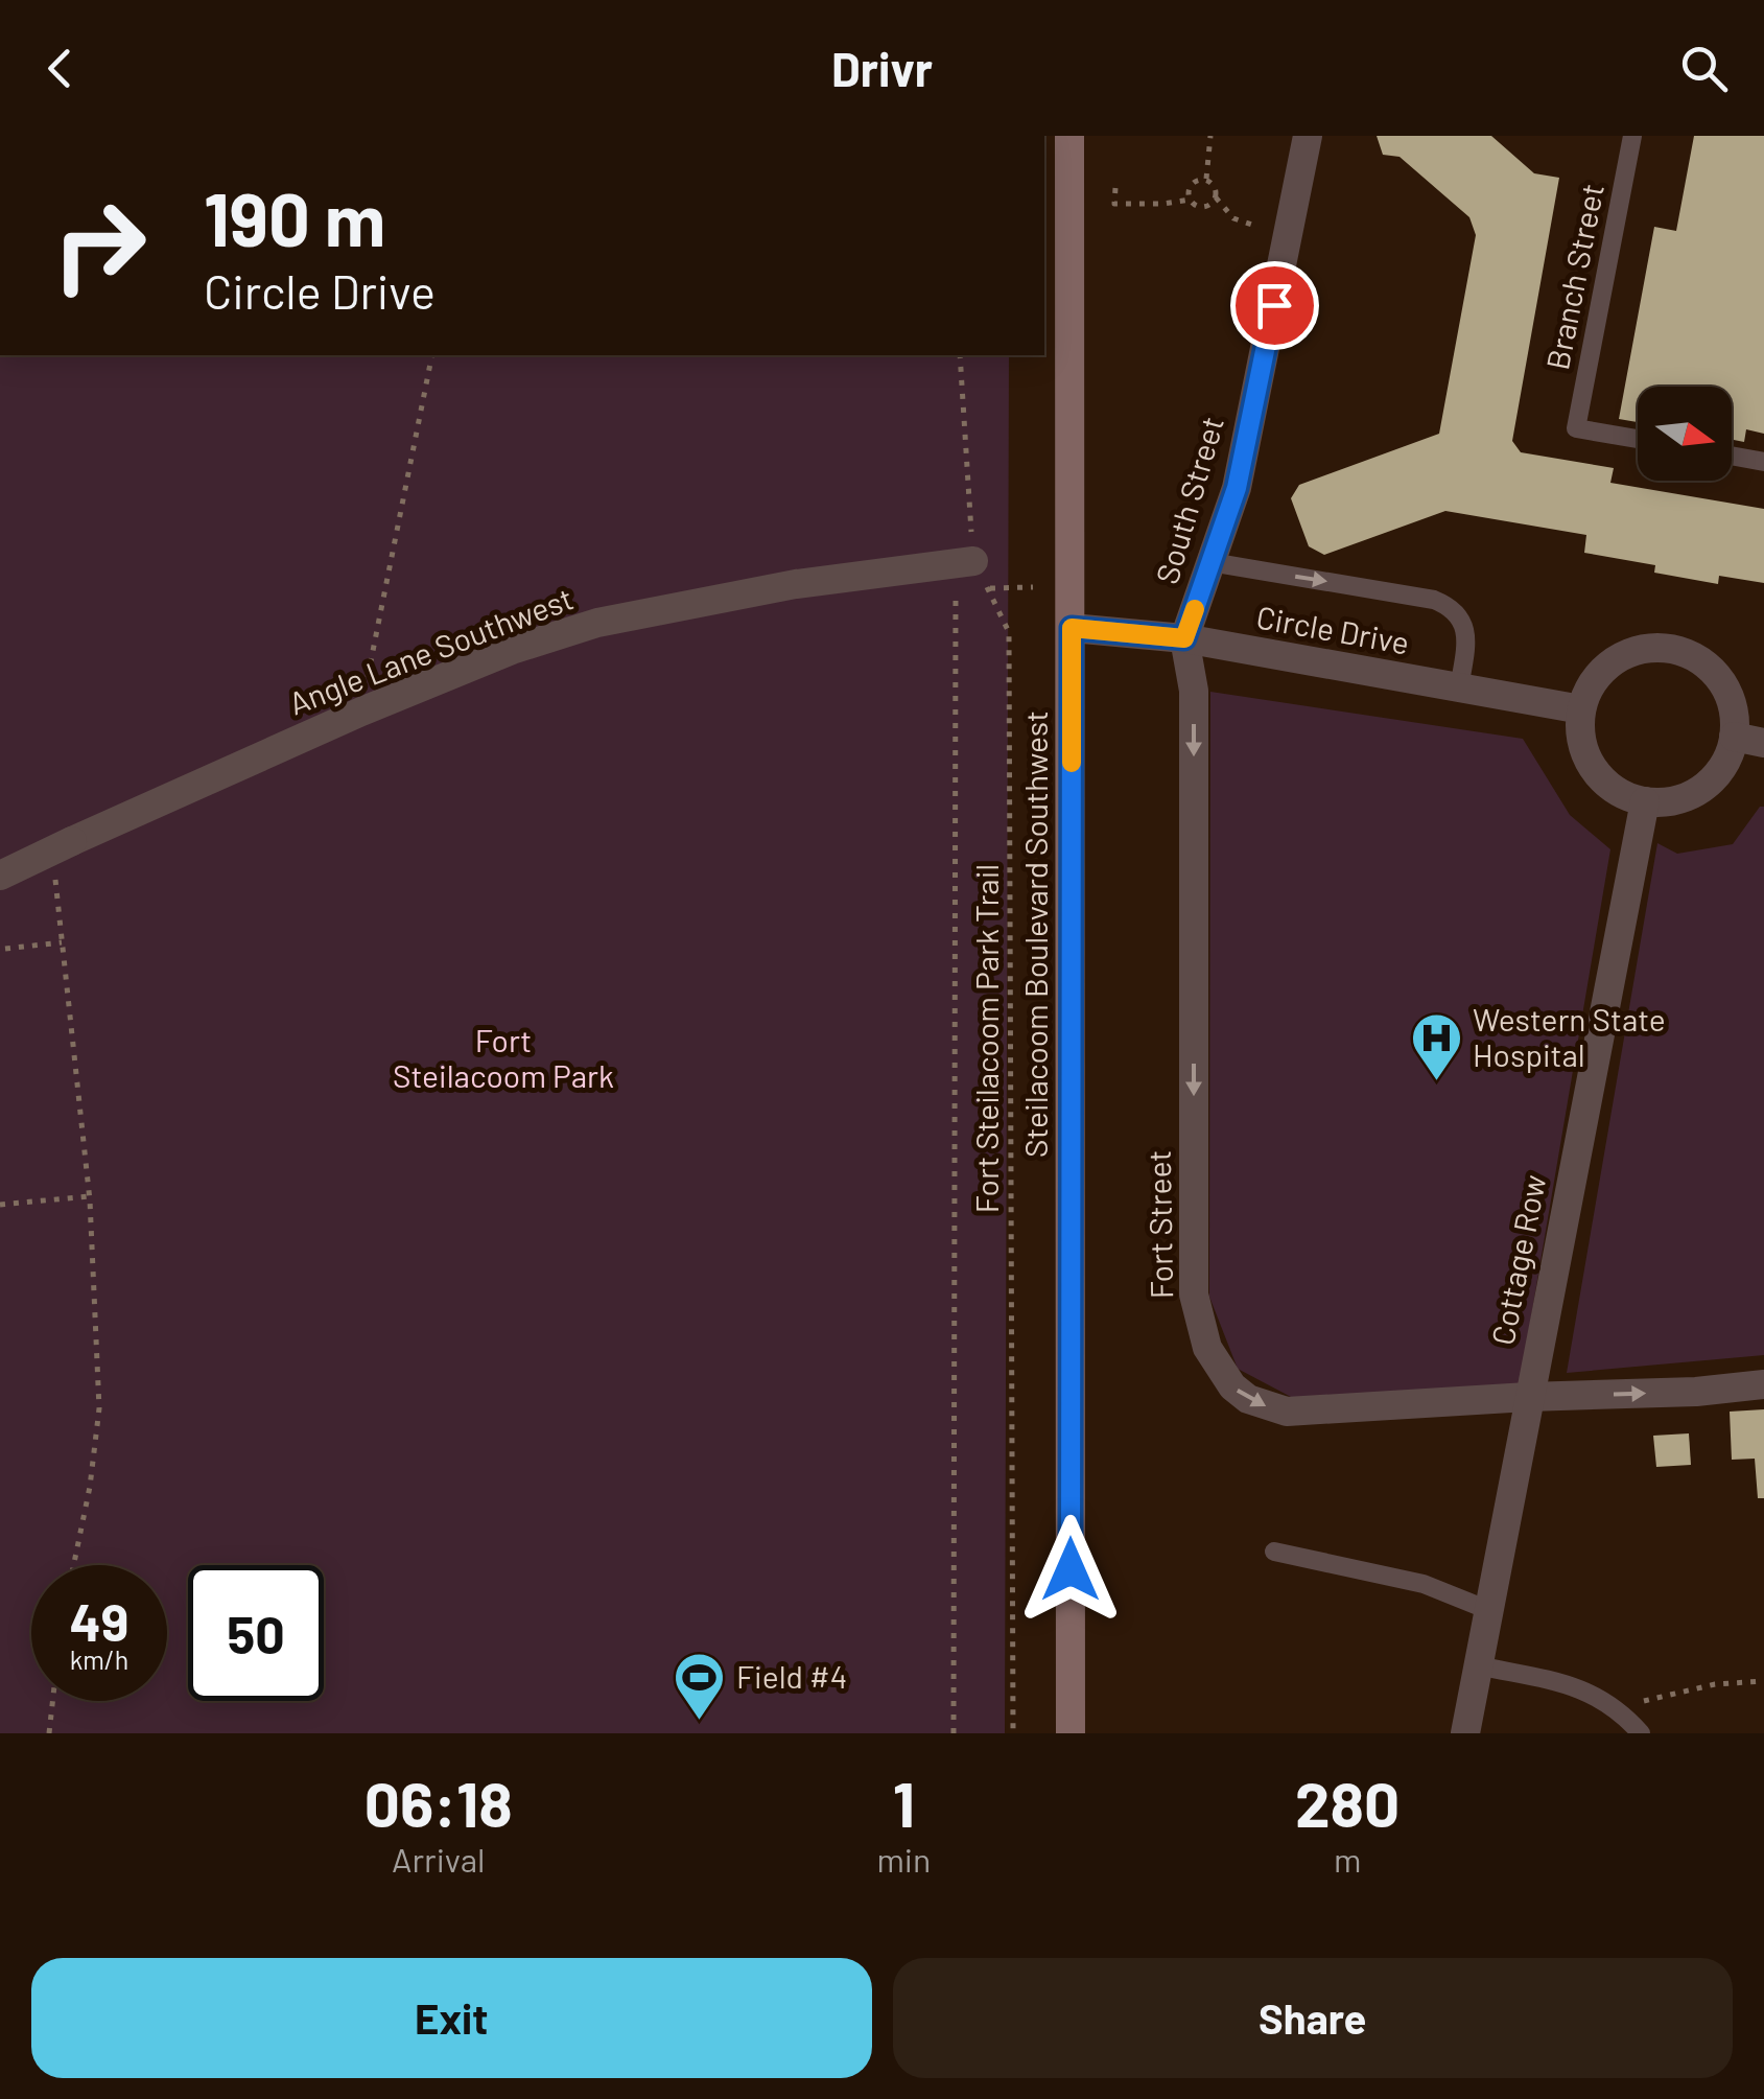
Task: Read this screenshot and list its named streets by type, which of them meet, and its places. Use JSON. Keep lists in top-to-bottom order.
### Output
{
  "streets": {
    "main road": ["Steilacoom Boulevard Southwest"],
    "street": [
      "South Street",
      "Circle Drive",
      "Angle Lane Southwest",
      "Fort Street",
      "Cottage Row"
    ],
    "lane": ["Branch Street"],
    "path": ["Fort Steilacoom Park Trail"]
  },
  "crossings": [
    ["South Street", "Circle Drive"],
    ["South Street", "Fort Street"],
    ["Circle Drive", "Steilacoom Boulevard Southwest"],
    ["Circle Drive", "Fort Street"],
    ["Circle Drive", "Cottage Row"],
    ["Angle Lane Southwest", "Fort Steilacoom Park Trail"],
    ["Fort Street", "Cottage Row"]
  ],
  "parks": ["Fort Steilacoom Park"],
  "places": {
    "hospital": ["Western State Hospital"],
    "sports": ["Field #4"]
  },
  "north": "right",
  "page": {
    "header": "Drivr",
    "turn": ["190 m", "Circle Drive"],
    "speed": "49 km/h",
    "limit": "50",
    "eta": [
      "06:18",
      "Arrival",
      "1",
      "min",
      "280",
      "m"
    ],
    "buttons": ["Exit", "Share"]
  }
}
